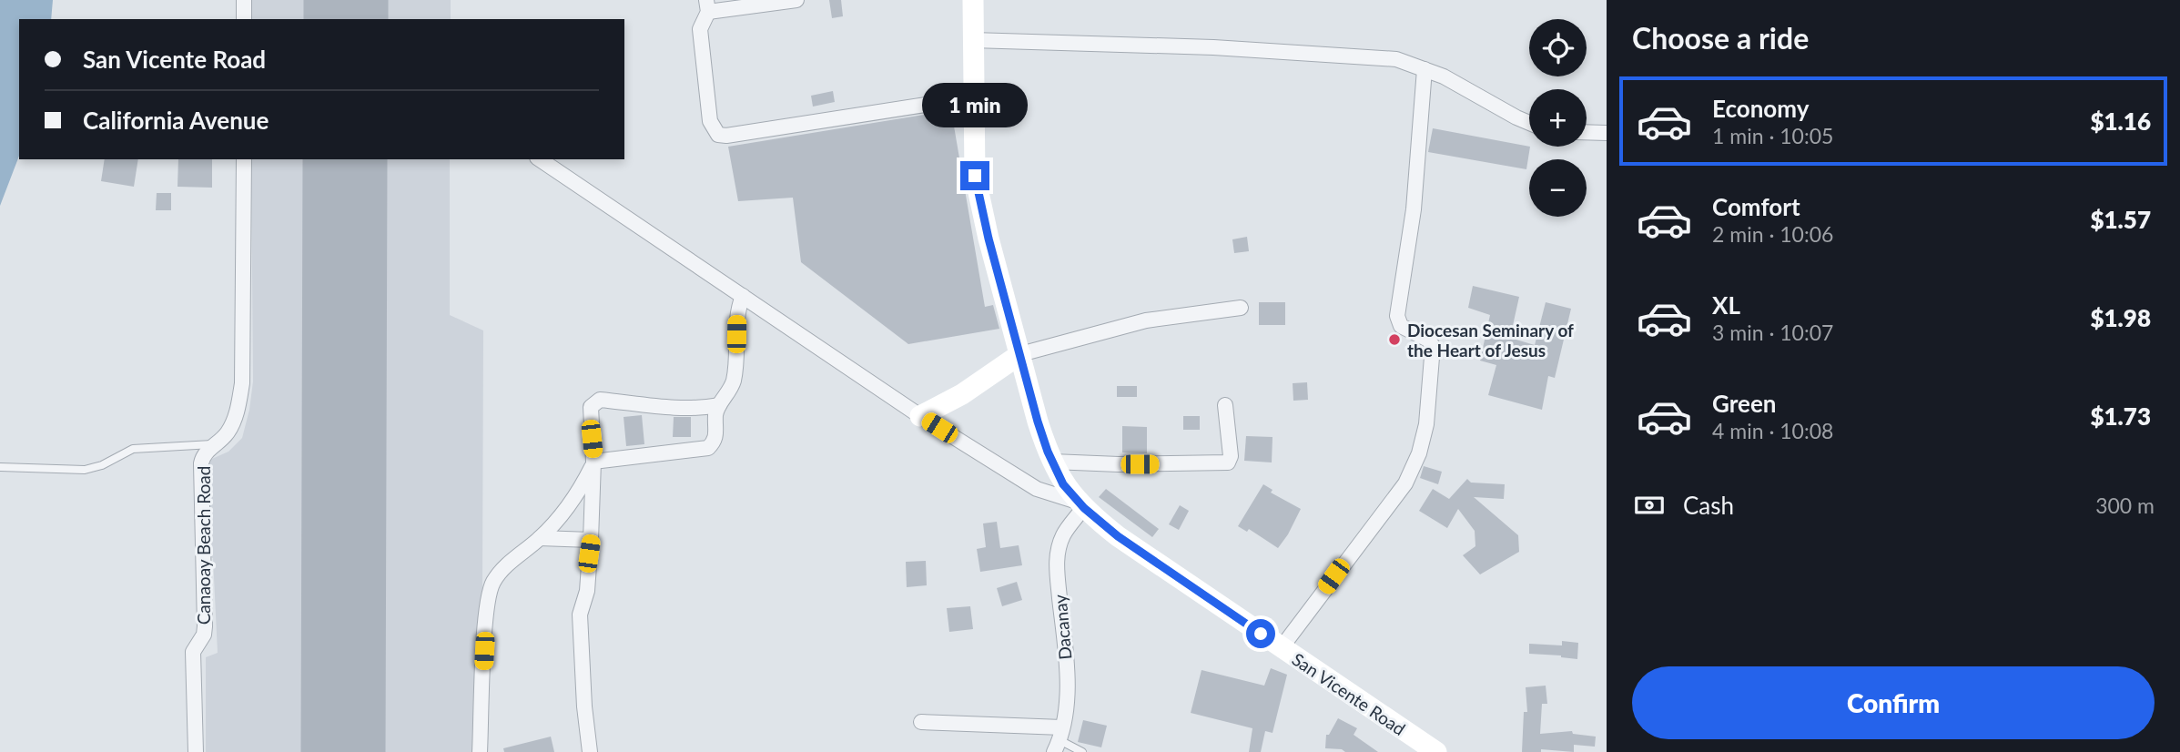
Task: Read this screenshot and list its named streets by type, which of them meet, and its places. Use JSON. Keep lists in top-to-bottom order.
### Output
{
  "streets": {
    "street": ["Canaoay Beach Road", "Dacanay", "San Vicente Road"]
  },
  "crossings": [
    ["Dacanay", "San Vicente Road"]
  ],
  "places": ["Diocesan Seminary of the Heart of Jesus"],
  "page": {
    "heading": "Choose a ride",
    "map_buttons": ["+", "−"],
    "banner": ["San Vicente Road", "California Avenue"],
    "list": [
      {
        "name": "Economy",
        "note": "1 min · 10:05",
        "value": "$1.16"
      },
      {
        "name": "Comfort",
        "note": "2 min · 10:06",
        "value": "$1.57"
      },
      {
        "name": "XL",
        "note": "3 min · 10:07",
        "value": "$1.98"
      },
      {
        "name": "Green",
        "note": "4 min · 10:08",
        "value": "$1.73"
      }
    ],
    "bubble": "1 min",
    "pay": ["Cash", "300 m"],
    "buttons": "Confirm"
  }
}
